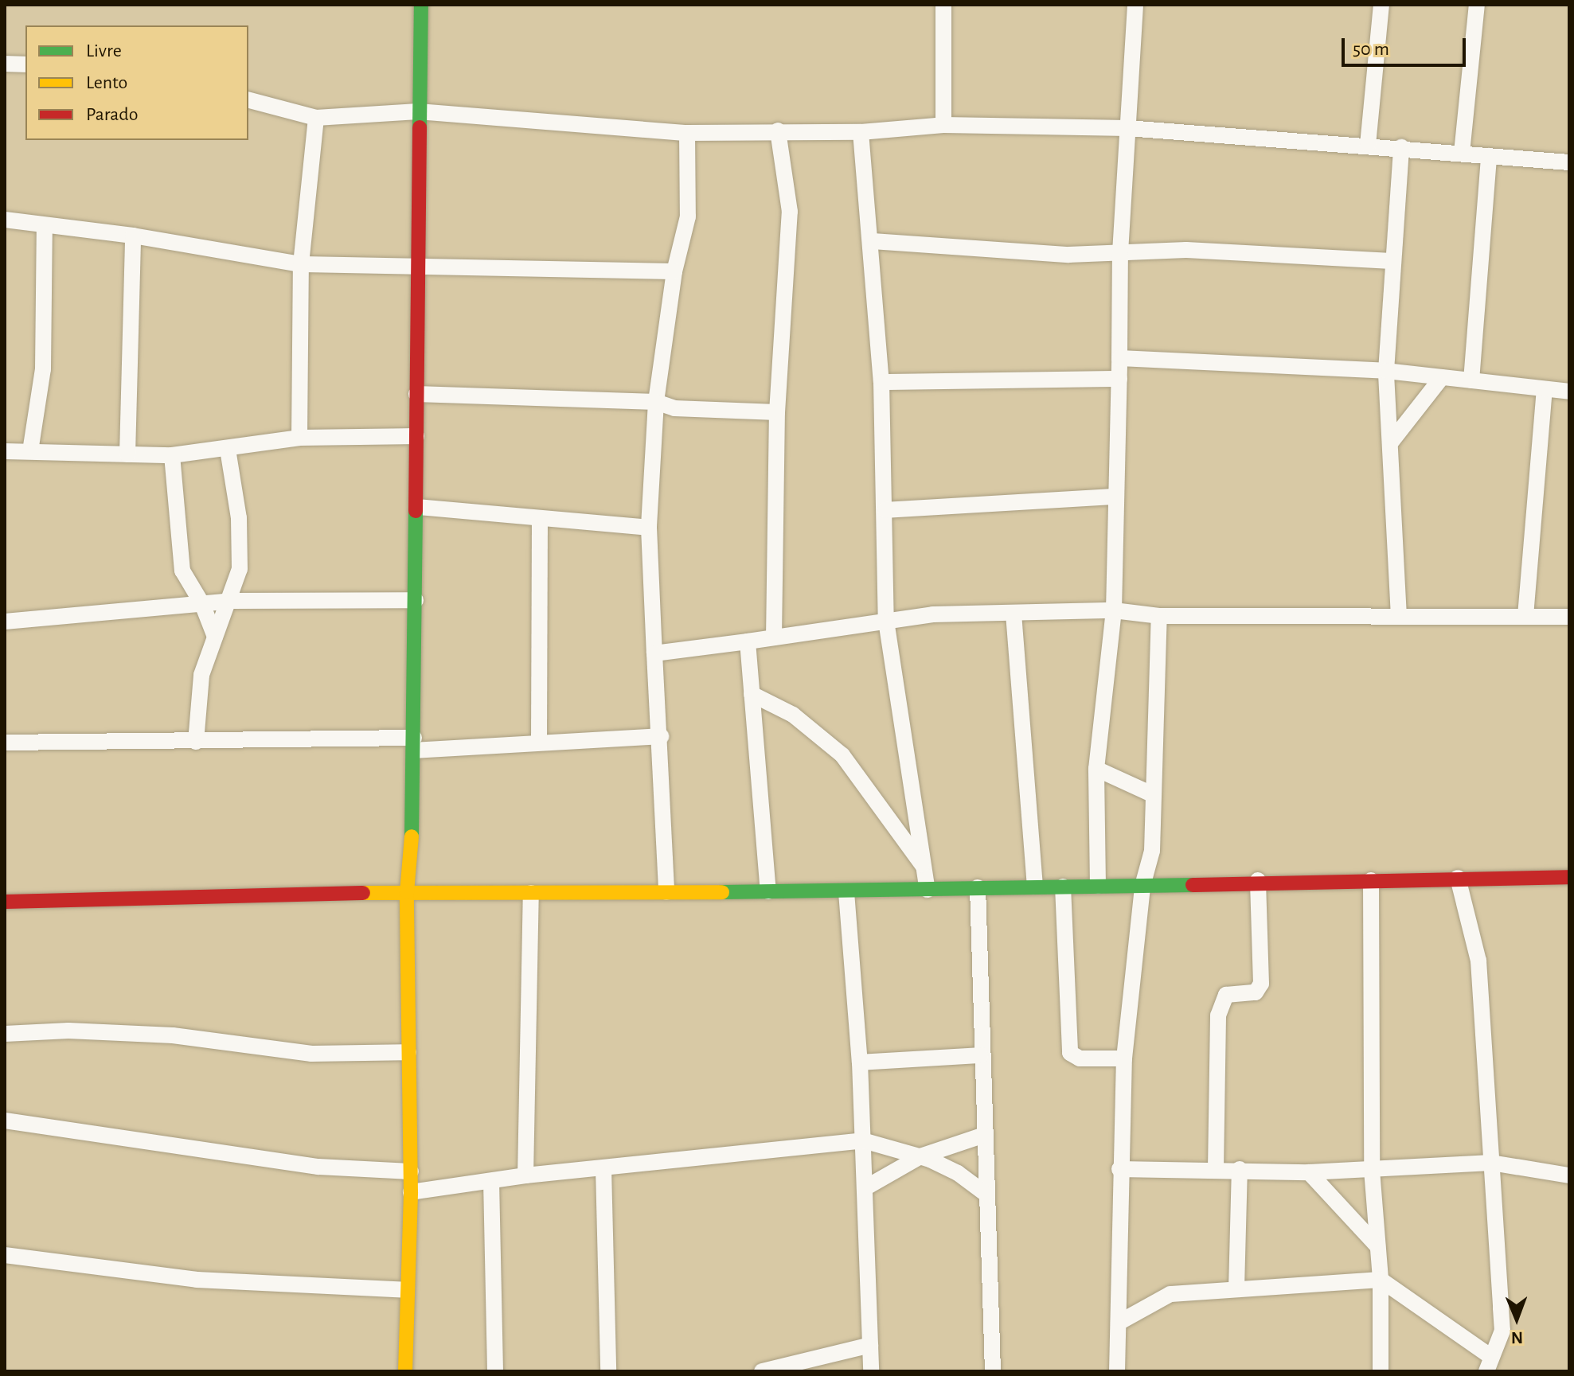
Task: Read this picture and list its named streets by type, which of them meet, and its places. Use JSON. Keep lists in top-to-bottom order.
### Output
{
  "legend": ["Livre", "Lento", "Parado"],
  "scale_bar": "50 m",
  "north": "bottom"
}
